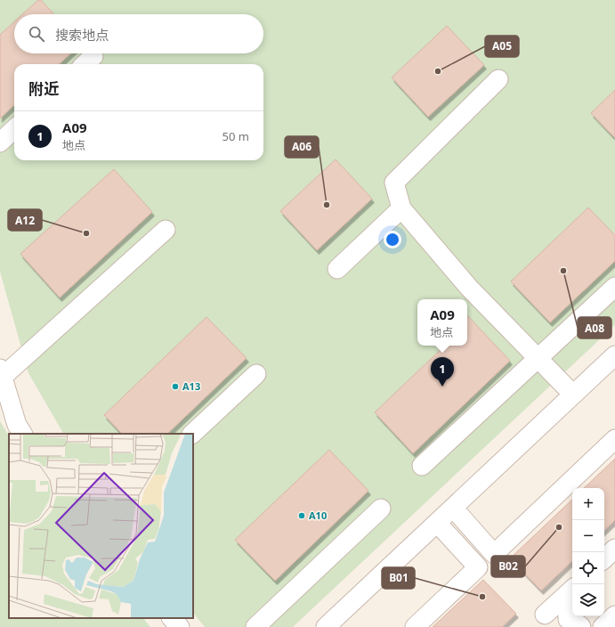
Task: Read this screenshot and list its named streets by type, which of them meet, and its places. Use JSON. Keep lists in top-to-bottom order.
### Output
{
  "places": [
    "A05",
    "A06",
    "A12",
    "A08",
    "A13",
    "A10",
    "B02",
    "B01"
  ],
  "page": {
    "search": "搜索地点",
    "heading": "附近",
    "list": [
      {
        "mark": "1",
        "name": "A09",
        "note": "地点",
        "value": "50 m"
      }
    ],
    "popup": ["A09", "地点"],
    "pins": "1",
    "map_buttons": ["+", "−"]
  }
}
